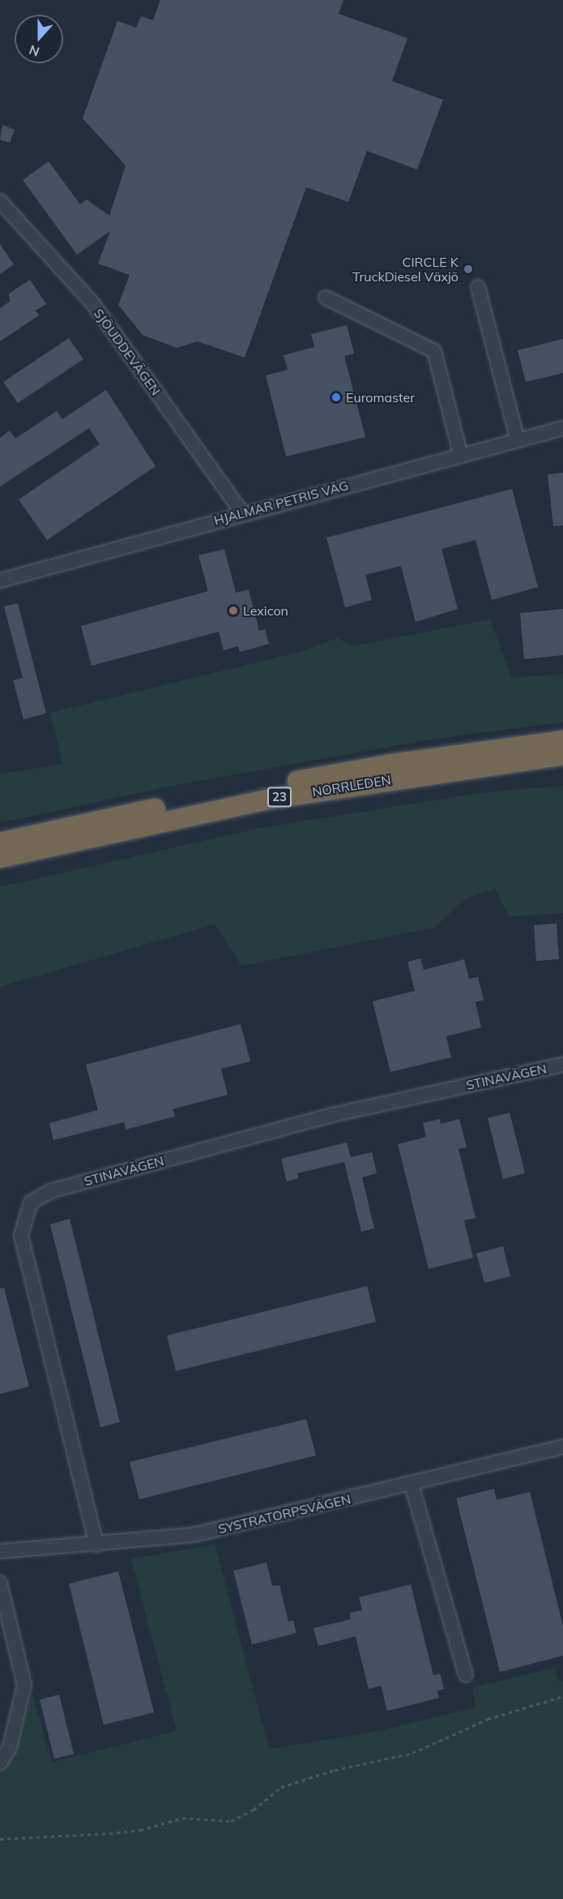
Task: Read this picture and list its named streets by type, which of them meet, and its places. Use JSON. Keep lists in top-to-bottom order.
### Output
{
  "streets": {
    "highway": ["NORRLEDEN", "23"],
    "street": [
      "SJÖUDDEVÄGEN",
      "HJALMAR PETRIS VÄG",
      "STINAVÄGEN",
      "SYSTRATORPSVÄGEN"
    ]
  },
  "crossings": [
    ["SJÖUDDEVÄGEN", "HJALMAR PETRIS VÄG"],
    ["STINAVÄGEN", "SYSTRATORPSVÄGEN"]
  ],
  "places": ["CIRCLE K TruckDiesel Växjö", "Euromaster", "Lexicon"],
  "north": "bottom"
}
